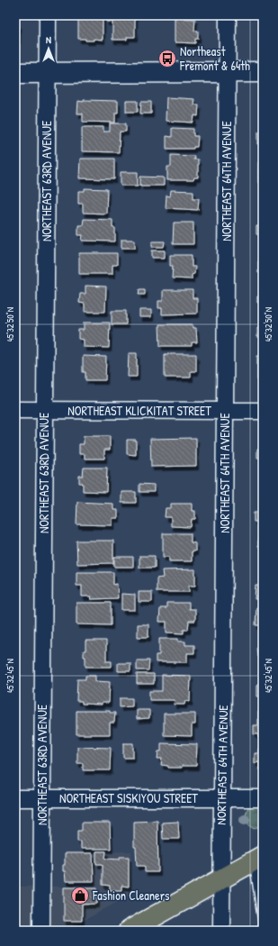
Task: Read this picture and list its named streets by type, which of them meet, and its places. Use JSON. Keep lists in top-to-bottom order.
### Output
{
  "streets": {
    "street": [
      "NORTHEAST 63RD AVENUE",
      "NORTHEAST 64TH AVENUE",
      "NORTHEAST KLICKITAT STREET",
      "NORTHEAST SISKIYOU STREET"
    ]
  },
  "crossings": [
    ["NORTHEAST 63RD AVENUE", "NORTHEAST KLICKITAT STREET"],
    ["NORTHEAST 63RD AVENUE", "NORTHEAST SISKIYOU STREET"],
    ["NORTHEAST 64TH AVENUE", "NORTHEAST KLICKITAT STREET"],
    ["NORTHEAST 64TH AVENUE", "NORTHEAST SISKIYOU STREET"]
  ],
  "places": {
    "bus stop": ["Northeast Fremont & 64th"],
    "shop": ["Fashion Cleaners"]
  },
  "north": "top",
  "coordinates": ["45°32'50\"N", "45°32'45\"N"]
}
